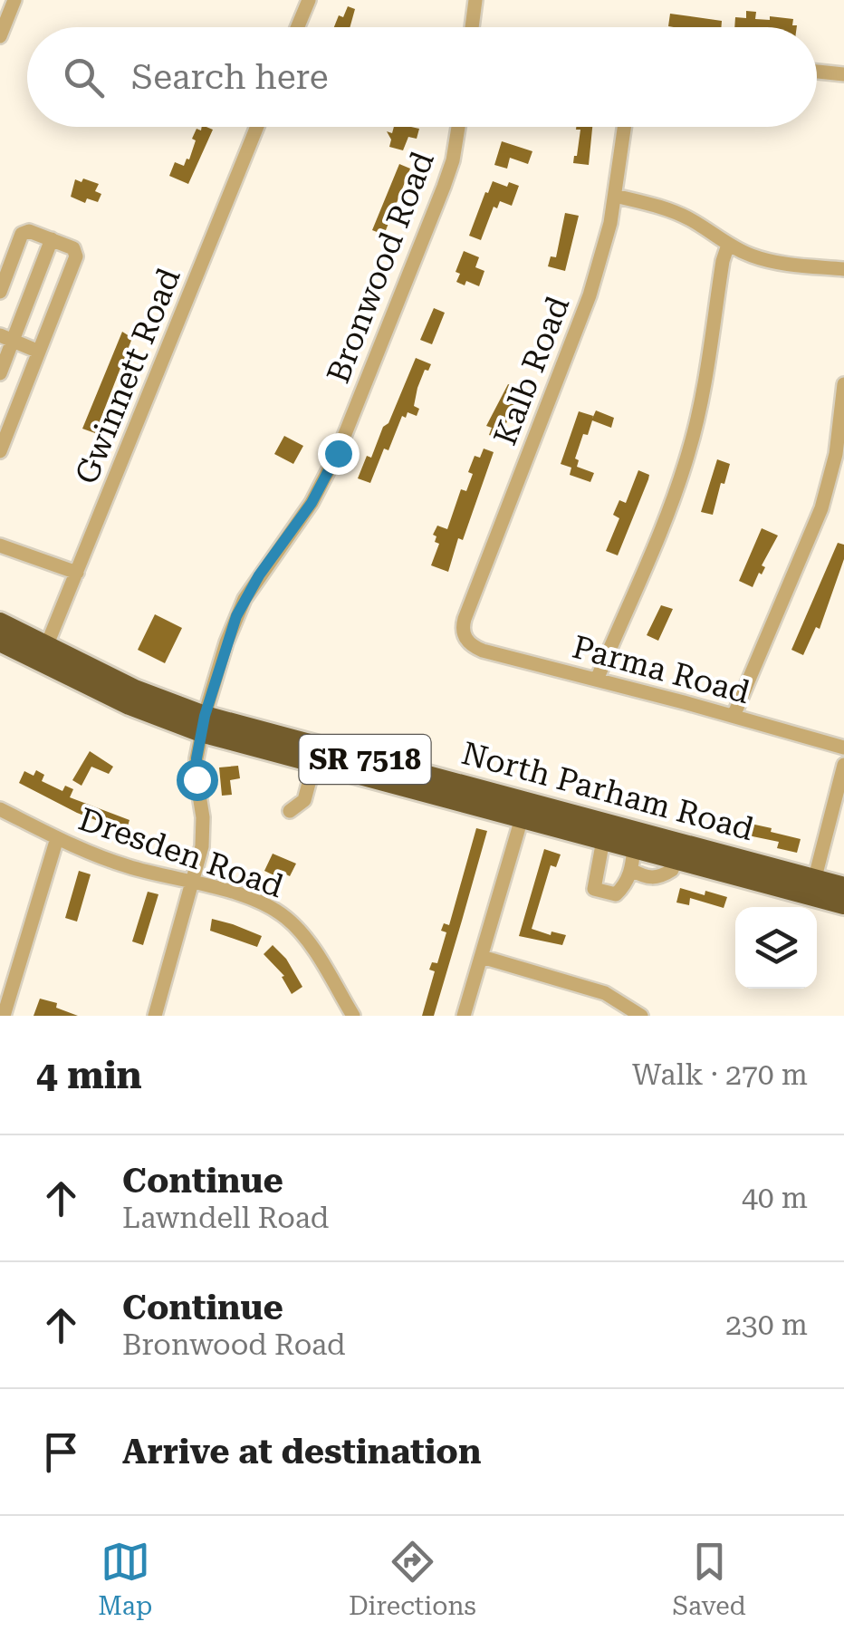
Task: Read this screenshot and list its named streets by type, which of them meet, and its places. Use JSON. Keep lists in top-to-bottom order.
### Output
{
  "streets": {
    "highway": ["SR 7518", "North Parham Road"],
    "street": [
      "Bronwood Road",
      "Kalb Road",
      "Gwinnett Road",
      "Parma Road",
      "Dresden Road"
    ]
  },
  "crossings": [
    ["Bronwood Road", "North Parham Road"],
    ["Bronwood Road", "Dresden Road"],
    ["Kalb Road", "Parma Road"],
    ["Gwinnett Road", "North Parham Road"]
  ],
  "page": {
    "search": "Search here",
    "heading": ["4 min", "Walk · 270 m"],
    "list": [
      ["Continue", "Lawndell Road", "40 m"],
      ["Continue", "Bronwood Road", "230 m"],
      "Arrive at destination"
    ],
    "nav": ["Map", "Directions", "Saved"]
  }
}
